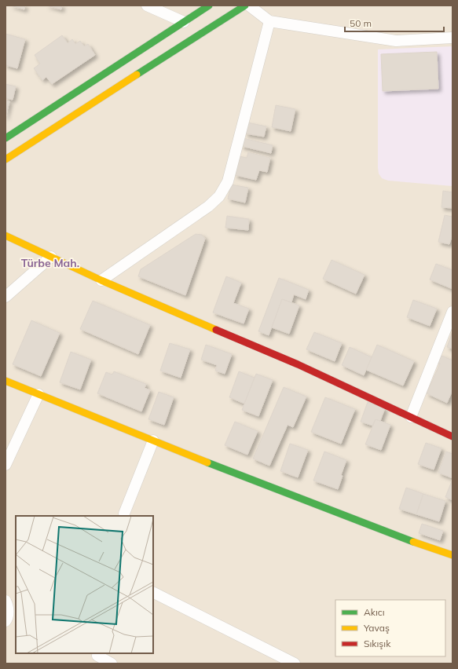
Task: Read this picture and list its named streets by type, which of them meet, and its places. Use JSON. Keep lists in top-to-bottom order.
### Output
{
  "districts": ["Türbe Mah."],
  "legend": ["Akıcı", "Yavaş", "Sıkışık"],
  "scale_bar": "50 m"
}
